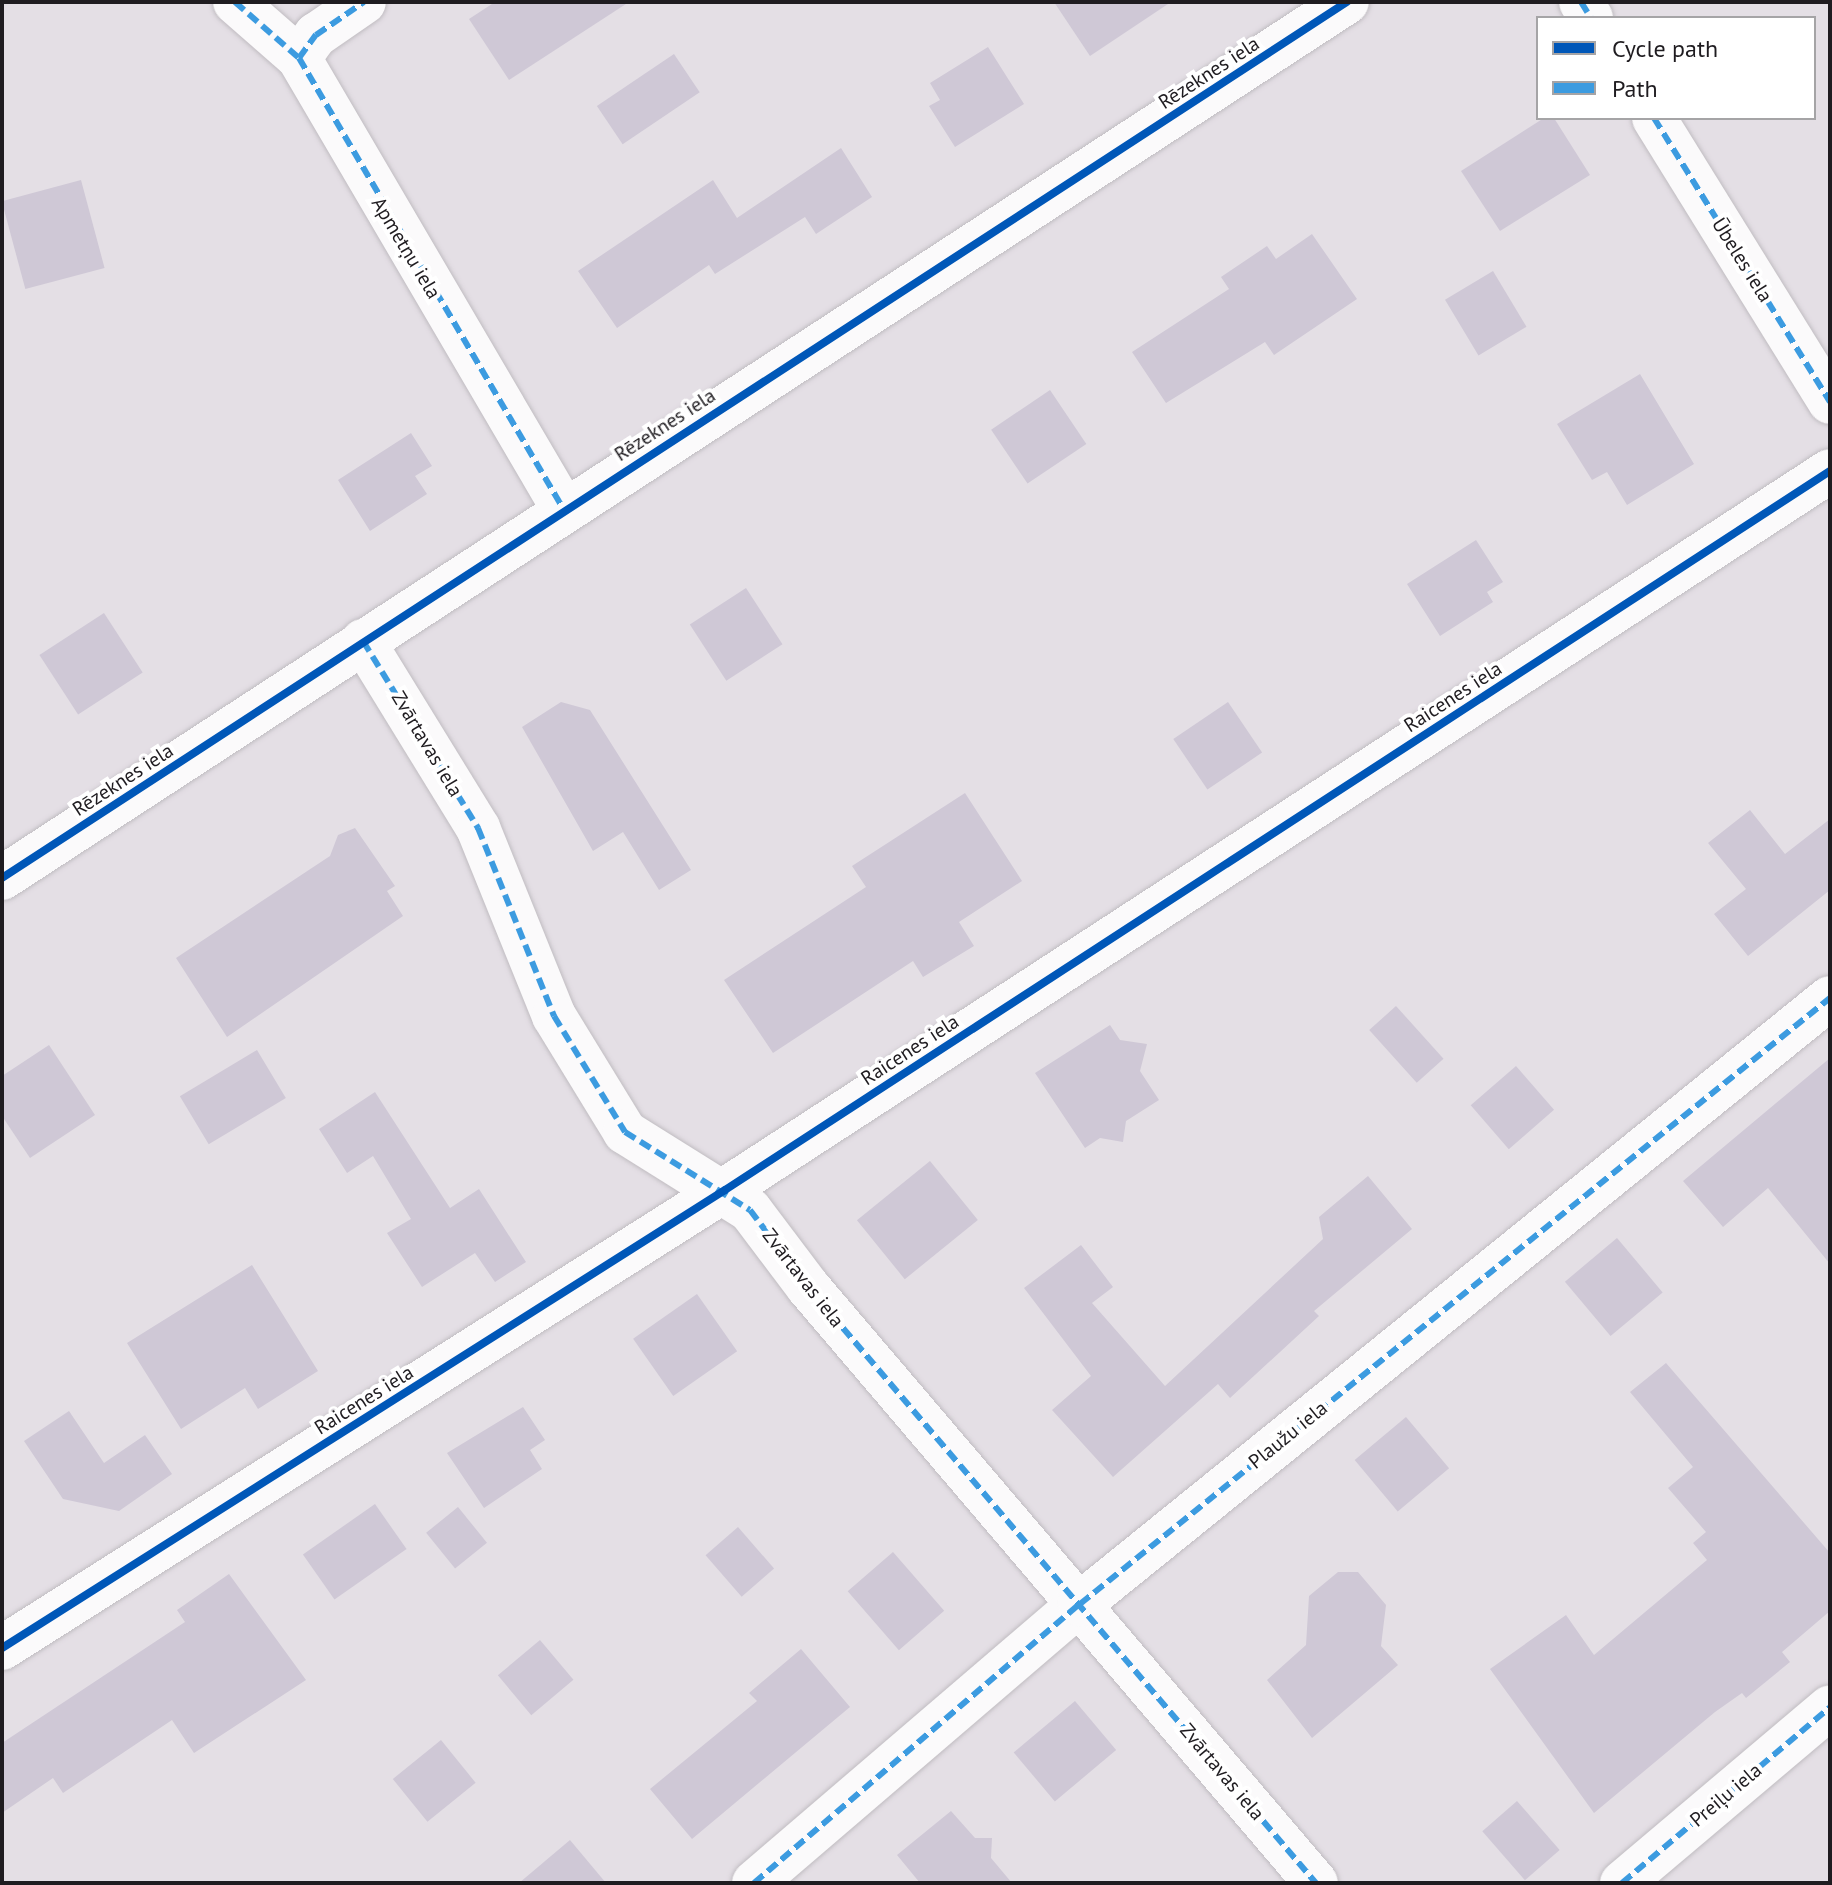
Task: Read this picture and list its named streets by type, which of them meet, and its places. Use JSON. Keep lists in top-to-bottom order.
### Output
{
  "streets": {
    "street": [
      "Rēzeknes iela",
      "Apmetņu iela",
      "Ūbeles iela",
      "Raicenes iela",
      "Zvārtavas iela",
      "Plaužu iela",
      "Preiļu iela"
    ]
  },
  "crossings": [
    ["Rēzeknes iela", "Apmetņu iela"],
    ["Rēzeknes iela", "Zvārtavas iela"],
    ["Raicenes iela", "Zvārtavas iela"],
    ["Zvārtavas iela", "Plaužu iela"]
  ],
  "legend": ["Cycle path", "Path"]
}
